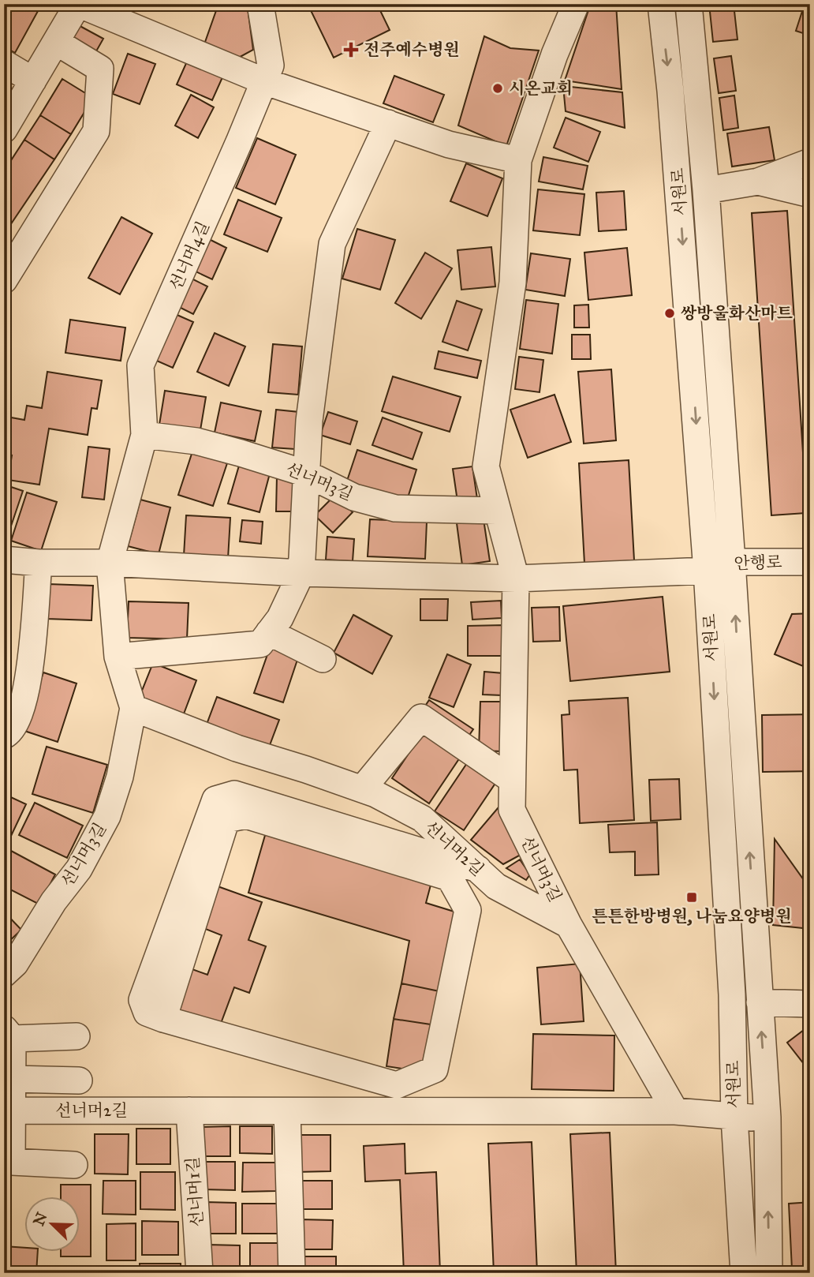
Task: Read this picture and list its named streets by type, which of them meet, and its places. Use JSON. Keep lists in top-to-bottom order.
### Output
{
  "streets": {
    "street": [
      "서원로",
      "선너머4길",
      "선너머3길",
      "안행로",
      "선너머2길",
      "선너머1길"
    ]
  },
  "crossings": [
    ["서원로", "안행로"],
    ["서원로", "선너머2길"],
    ["선너머4길", "선너머3길"],
    ["선너머3길", "선너머2길"],
    ["선너머2길", "선너머1길"]
  ],
  "places": {
    "health": ["전주예수병원"],
    "other": ["시온교회", "쌍방울화산마트"],
    "transit": ["튼튼한방병원, 나눔요양병원"]
  },
  "north": "top left"
}
